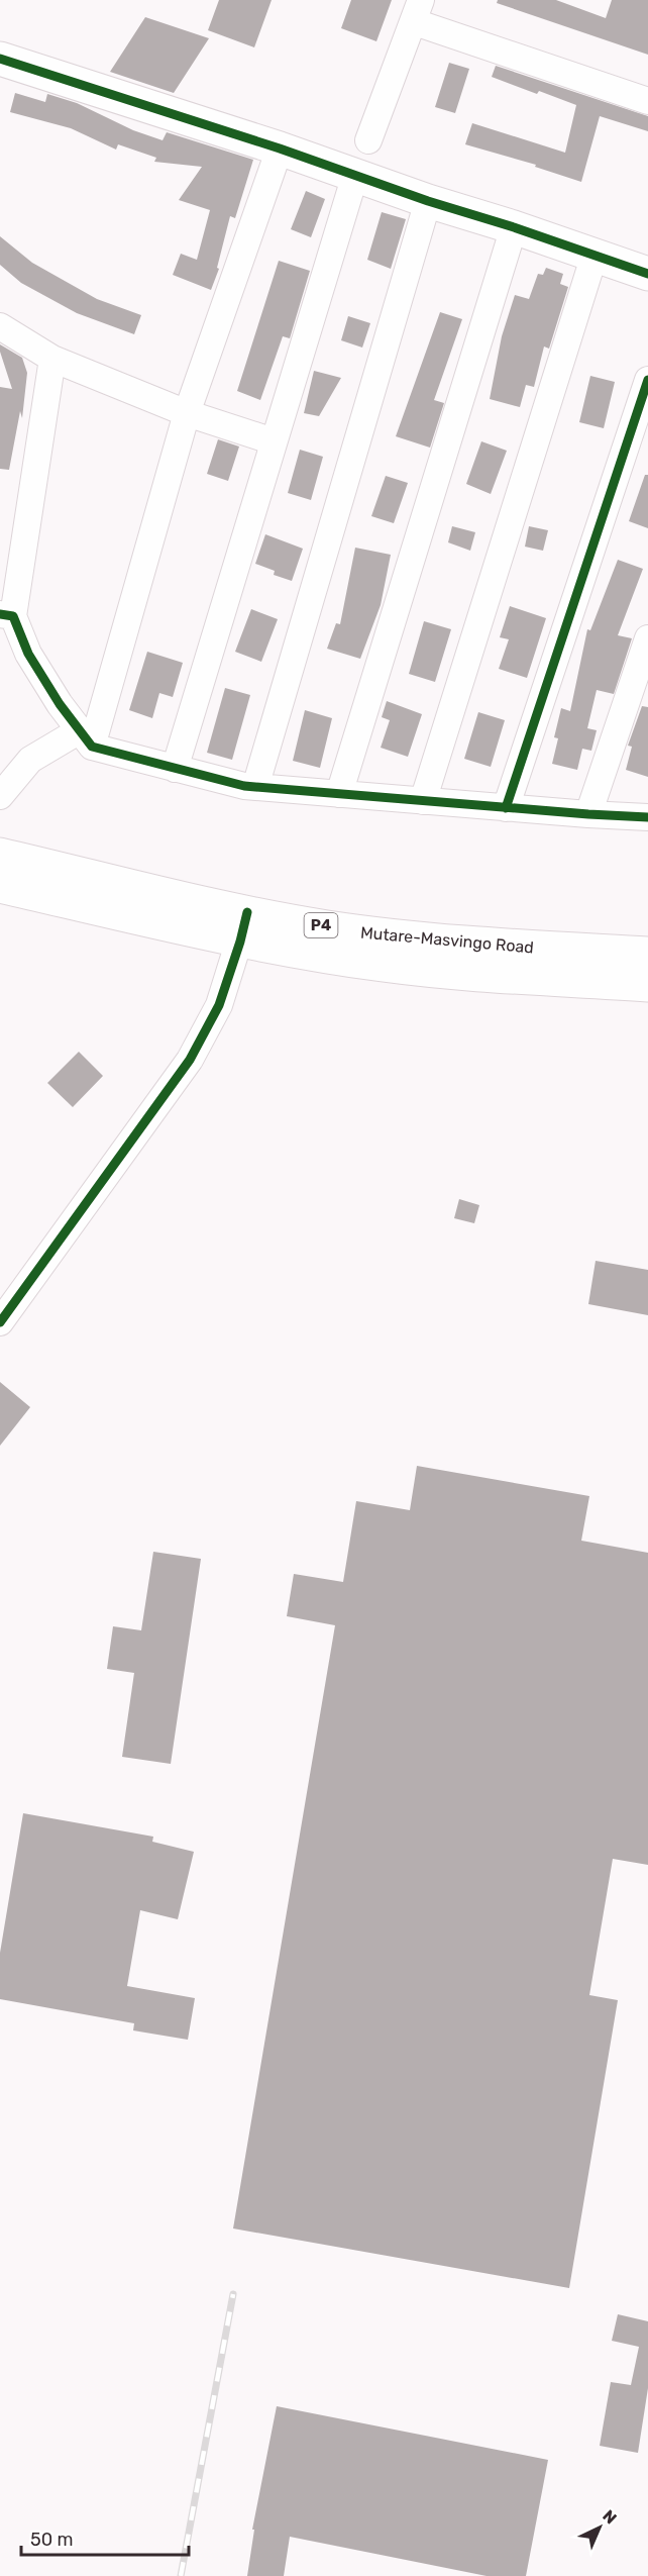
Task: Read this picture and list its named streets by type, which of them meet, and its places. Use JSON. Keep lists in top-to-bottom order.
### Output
{
  "streets": {
    "main road": ["P4", "Mutare-Masvingo Road"]
  },
  "scale_bar": "50 m",
  "north": "top right"
}
